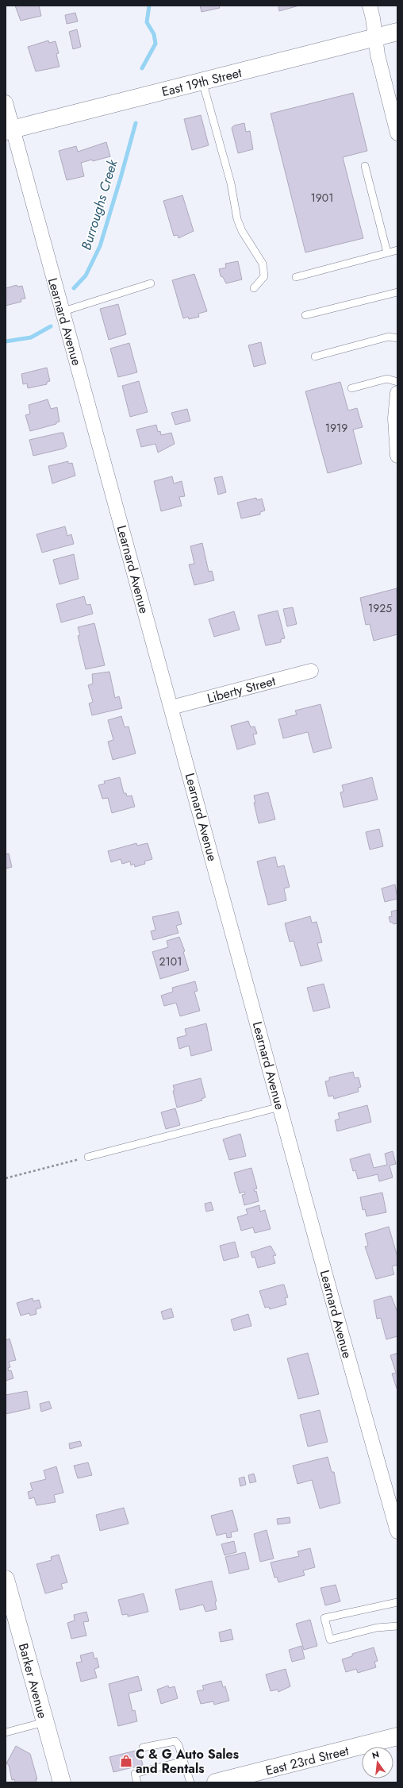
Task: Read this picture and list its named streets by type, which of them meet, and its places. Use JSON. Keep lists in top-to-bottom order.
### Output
{
  "streets": {
    "main road": ["East 19th Street", "Barker Avenue", "East 23rd Street"],
    "street": ["Learnard Avenue", "Liberty Street"]
  },
  "crossings": [
    ["East 19th Street", "Learnard Avenue"],
    ["Learnard Avenue", "Liberty Street"]
  ],
  "water": ["Burroughs Creek"],
  "places": {
    "shop": ["C & G Auto Sales and Rentals"]
  },
  "house_numbers": [
    "1901",
    "1919",
    "1925",
    "2101"
  ],
  "north": "top"
}
